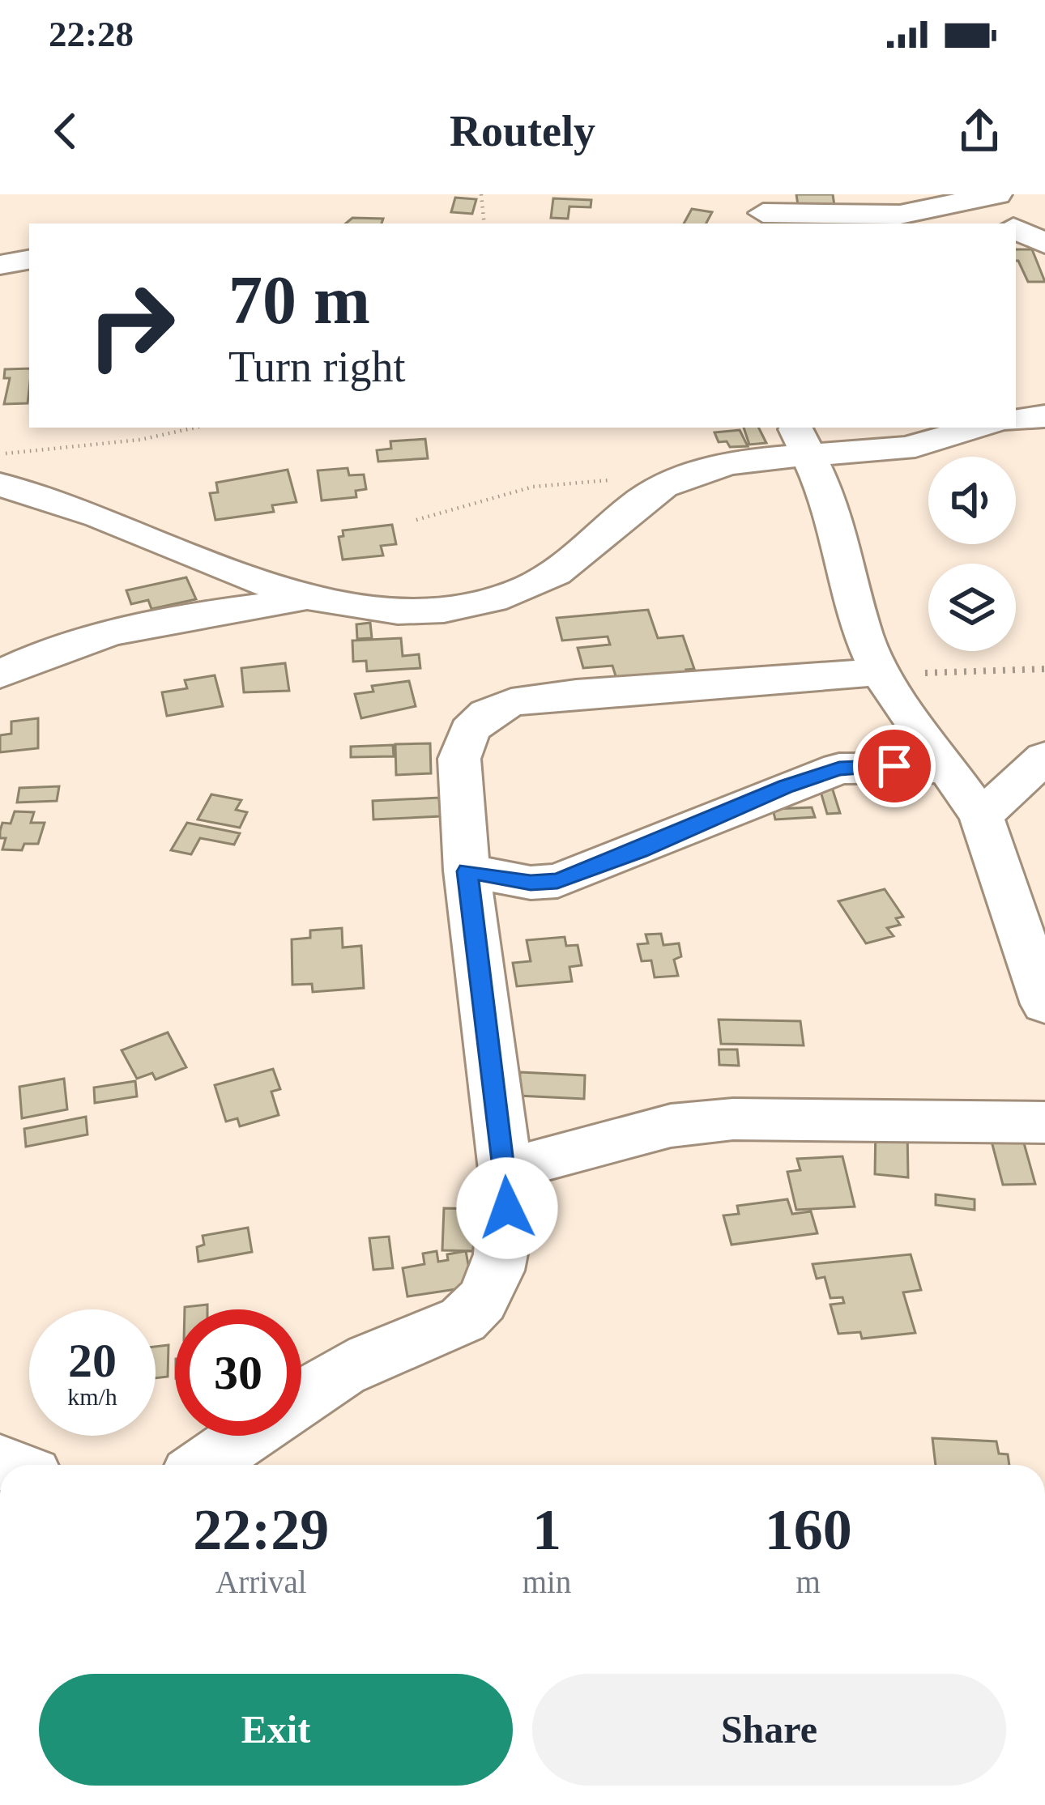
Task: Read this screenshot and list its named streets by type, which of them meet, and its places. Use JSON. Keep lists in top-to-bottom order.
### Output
{
  "page": {
    "status": "22:28",
    "header": "Routely",
    "turn": ["70 m", "Turn right"],
    "speed": "20 km/h",
    "limit": "30",
    "eta": [
      "22:29",
      "Arrival",
      "1",
      "min",
      "160",
      "m"
    ],
    "buttons": ["Exit", "Share"]
  }
}
